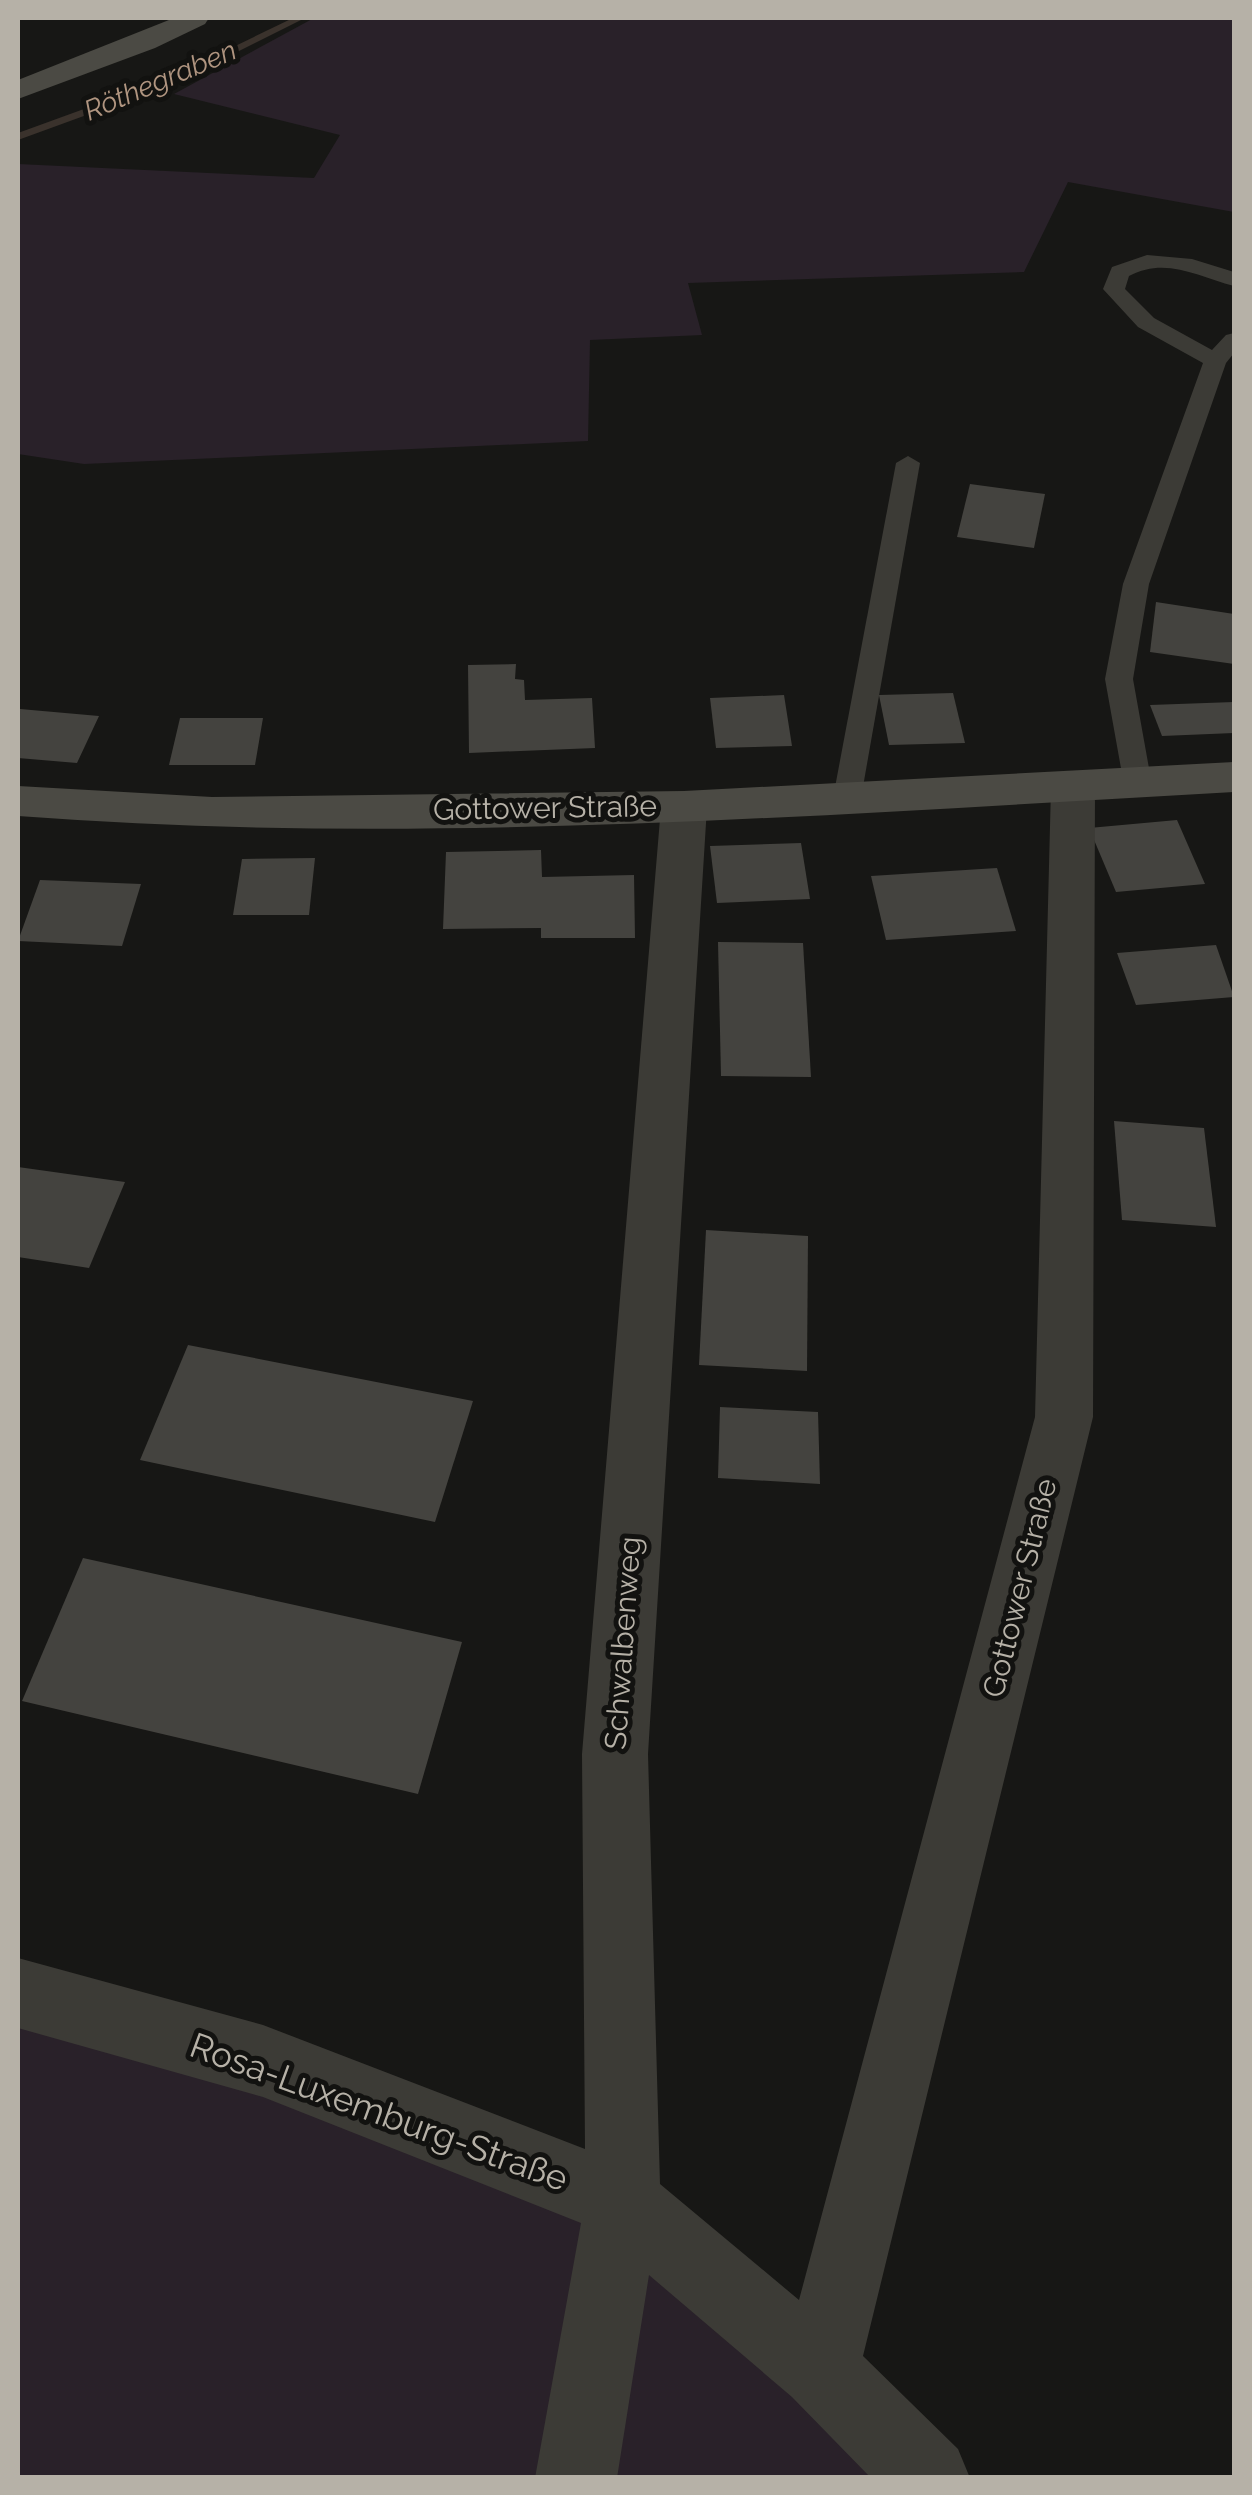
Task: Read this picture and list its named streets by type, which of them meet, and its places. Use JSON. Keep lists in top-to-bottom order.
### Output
{
  "streets": {
    "street": ["Gottower Straße", "Schwalbenweg", "Rosa-Luxemburg-Straße"]
  },
  "crossings": [
    ["Gottower Straße", "Schwalbenweg"],
    ["Schwalbenweg", "Rosa-Luxemburg-Straße"]
  ],
  "water": ["Röthegraben"]
}
